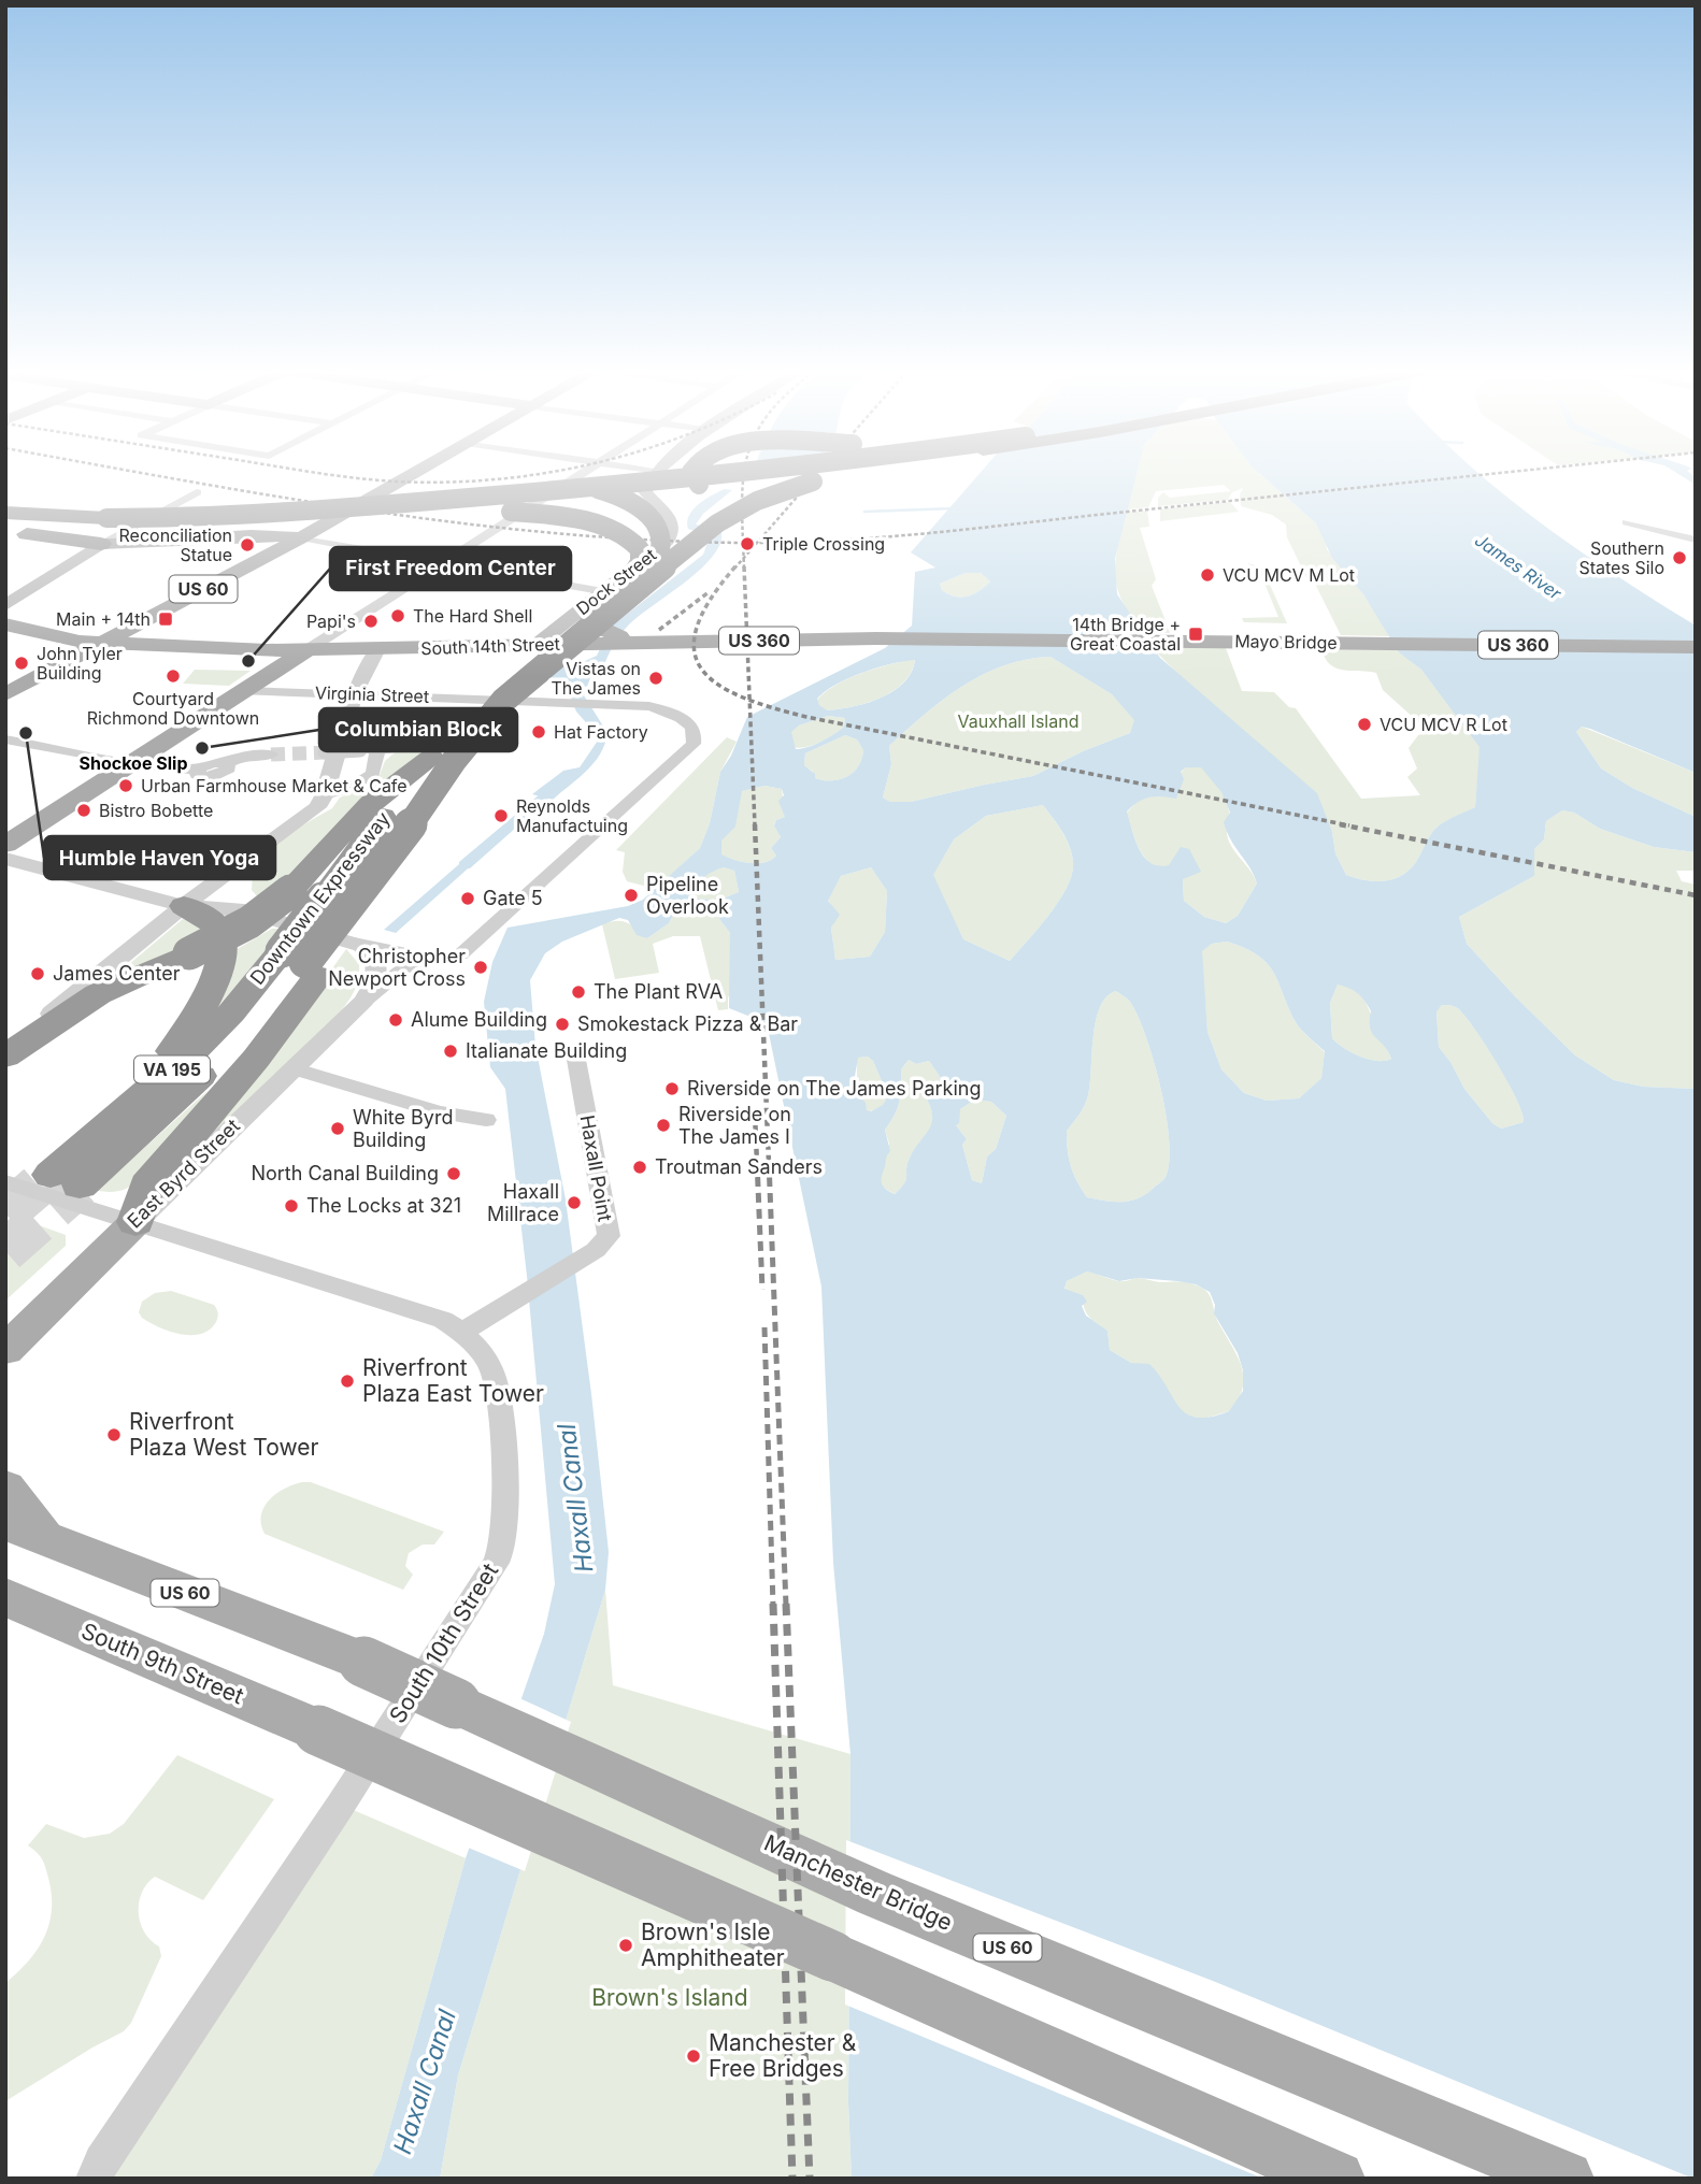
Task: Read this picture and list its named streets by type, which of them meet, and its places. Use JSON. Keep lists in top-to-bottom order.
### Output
{
  "streets": {
    "highway": ["Downtown Expressway", "VA 195"],
    "main road": [
      "Dock Street",
      "US 60",
      "US 360",
      "Mayo Bridge",
      "South 14th Street",
      "East Byrd Street",
      "South 9th Street",
      "Manchester Bridge"
    ],
    "street": ["Virginia Street", "Haxall Point", "South 10th Street"]
  },
  "crossings": [
    ["Dock Street", "South 14th Street"],
    ["Dock Street", "Downtown Expressway"],
    ["US 60", "South 14th Street"],
    ["Mayo Bridge", "South 14th Street"],
    ["Virginia Street", "East Byrd Street"],
    ["Downtown Expressway", "East Byrd Street"],
    ["Haxall Point", "South 10th Street"],
    ["East Byrd Street", "South 10th Street"]
  ],
  "districts": ["Shockoe Slip"],
  "water": ["James River", "Haxall Canal"],
  "parks": ["Vauxhall Island", "Brown's Island"],
  "places": {
    "other": [
      "Triple Crossing",
      "Reconciliation Statue",
      "Southern States Silo",
      "VCU MCV M Lot",
      "The Hard Shell",
      "Papi's",
      "First Freedom Center",
      "John Tyler Building",
      "Courtyard Richmond Downtown",
      "Vistas on The James",
      "VCU MCV R Lot",
      "Hat Factory",
      "Humble Haven Yoga",
      "Columbian Block",
      "Urban Farmhouse Market & Cafe",
      "Bistro Bobette",
      "Reynolds Manufactuing",
      "Pipeline Overlook",
      "Gate 5",
      "Christopher Newport Cross",
      "James Center",
      "The Plant RVA",
      "Alume Building",
      "Smokestack Pizza & Bar",
      "Italianate Building",
      "Riverside on The James Parking",
      "Riverside on The James I",
      "White Byrd Building",
      "Troutman Sanders",
      "North Canal Building",
      "Haxall Millrace",
      "The Locks at 321",
      "Riverfront Plaza East Tower",
      "Riverfront Plaza West Tower",
      "Brown's Isle Amphitheater",
      "Manchester & Free Bridges"
    ],
    "transit": ["Main + 14th", "14th Bridge + Great Coastal"]
  }
}
